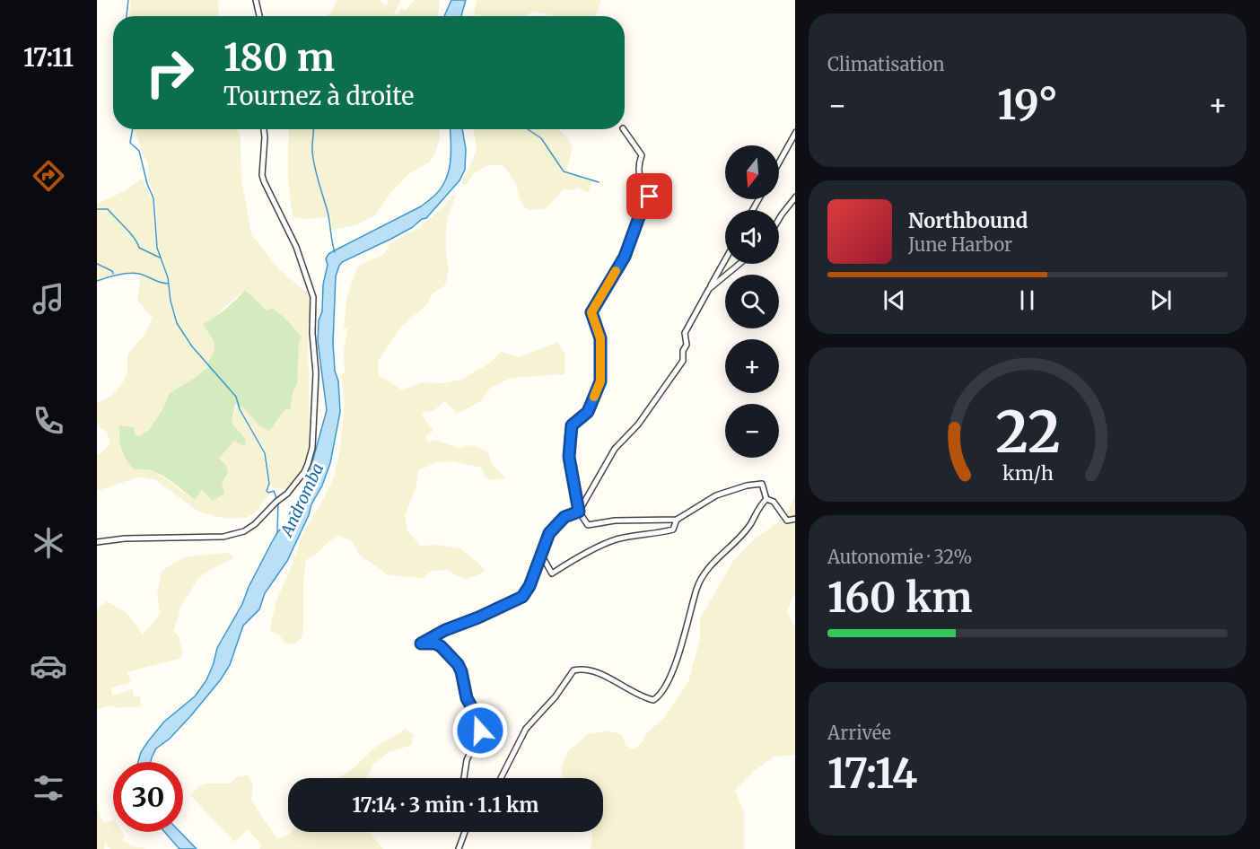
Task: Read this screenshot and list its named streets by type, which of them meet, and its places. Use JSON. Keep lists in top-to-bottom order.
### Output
{
  "water": ["Andromba"],
  "north": "bottom",
  "page": {
    "tabs": "17:11",
    "tile": [
      "Climatisation",
      ["Autonomie · 32%", "160 km"],
      ["Arrivée", "17:14"]
    ],
    "turn": ["180 m", "Tournez à droite"],
    "heat": ["−", "19°", "+"],
    "map_buttons": ["+", "−"],
    "song": ["Northbound", "June Harbor"],
    "limit": "30",
    "trip": "17:14 · 3 min · 1.1 km",
    "gauge": ["22", "km/h"]
  }
}
